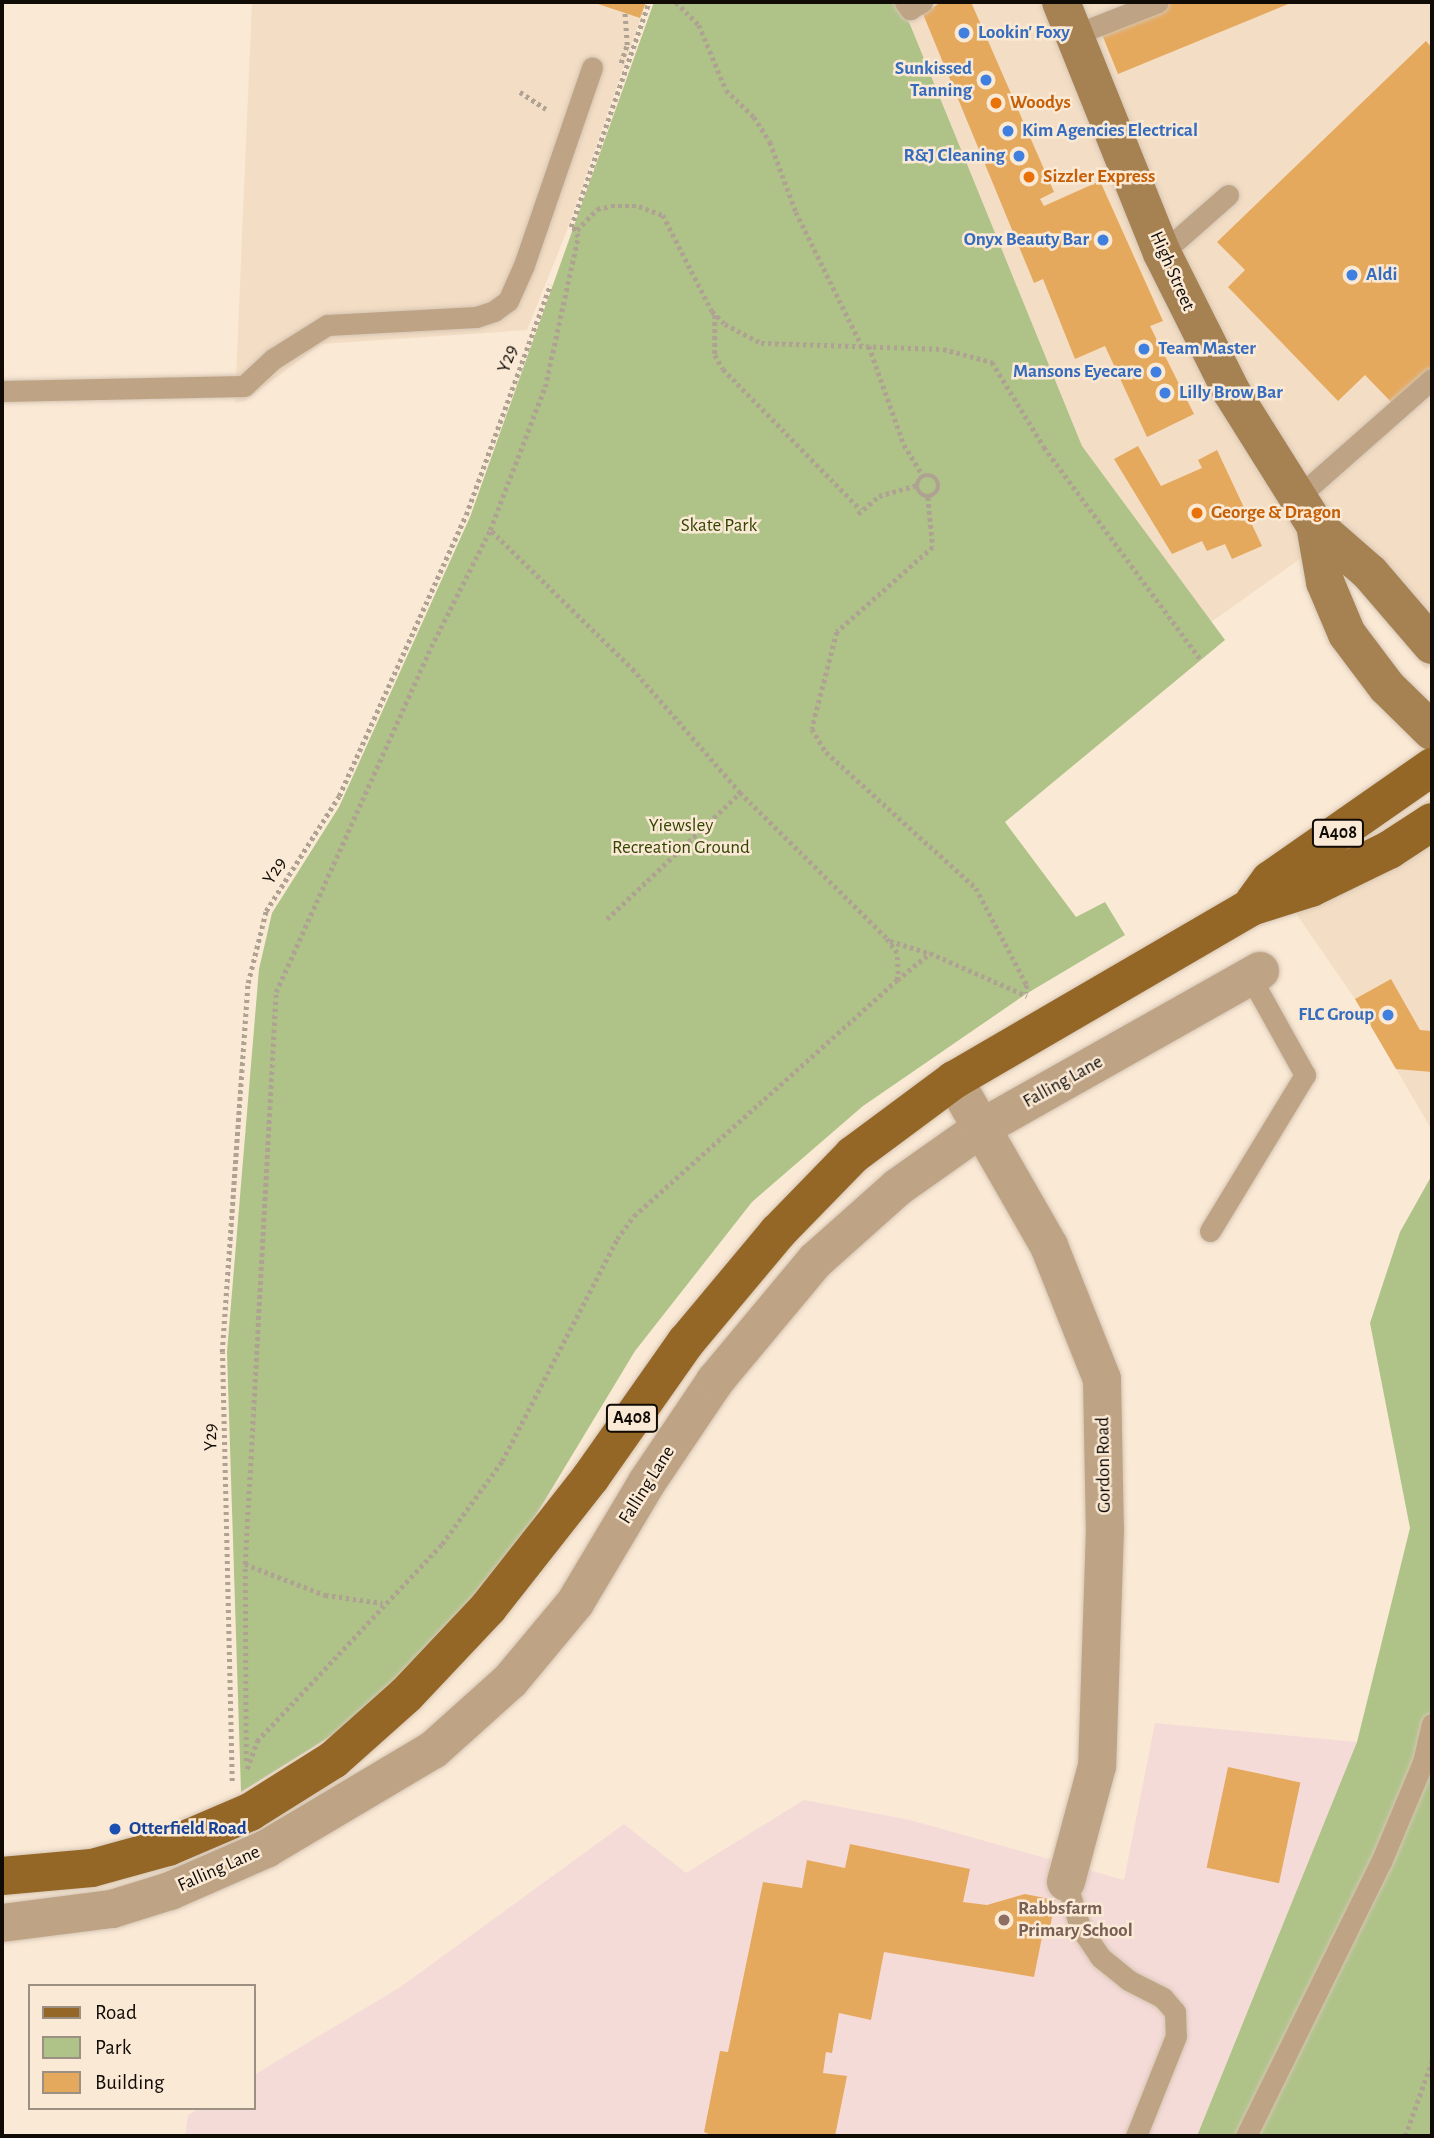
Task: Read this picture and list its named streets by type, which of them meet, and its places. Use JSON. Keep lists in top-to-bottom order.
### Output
{
  "streets": {
    "main road": ["A408", "Falling Lane"],
    "street": ["High Street", "Gordon Road"],
    "path": ["Y29"]
  },
  "crossings": [
    ["Y29", "Falling Lane"],
    ["Falling Lane", "Gordon Road"]
  ],
  "parks": ["Skate Park", "Yiewsley Recreation Ground"],
  "places": [
    "Lookin' Foxy",
    "Sunkissed Tanning",
    "Woodys",
    "Kim Agencies Electrical",
    "R&J Cleaning",
    "Sizzler Express",
    "Onyx Beauty Bar",
    "Aldi",
    "Team Master",
    "Mansons Eyecare",
    "Lilly Brow Bar",
    "George & Dragon",
    "FLC Group",
    "Otterfield Road",
    "Rabbsfarm Primary School"
  ],
  "legend": ["Road", "Park", "Building"]
}
